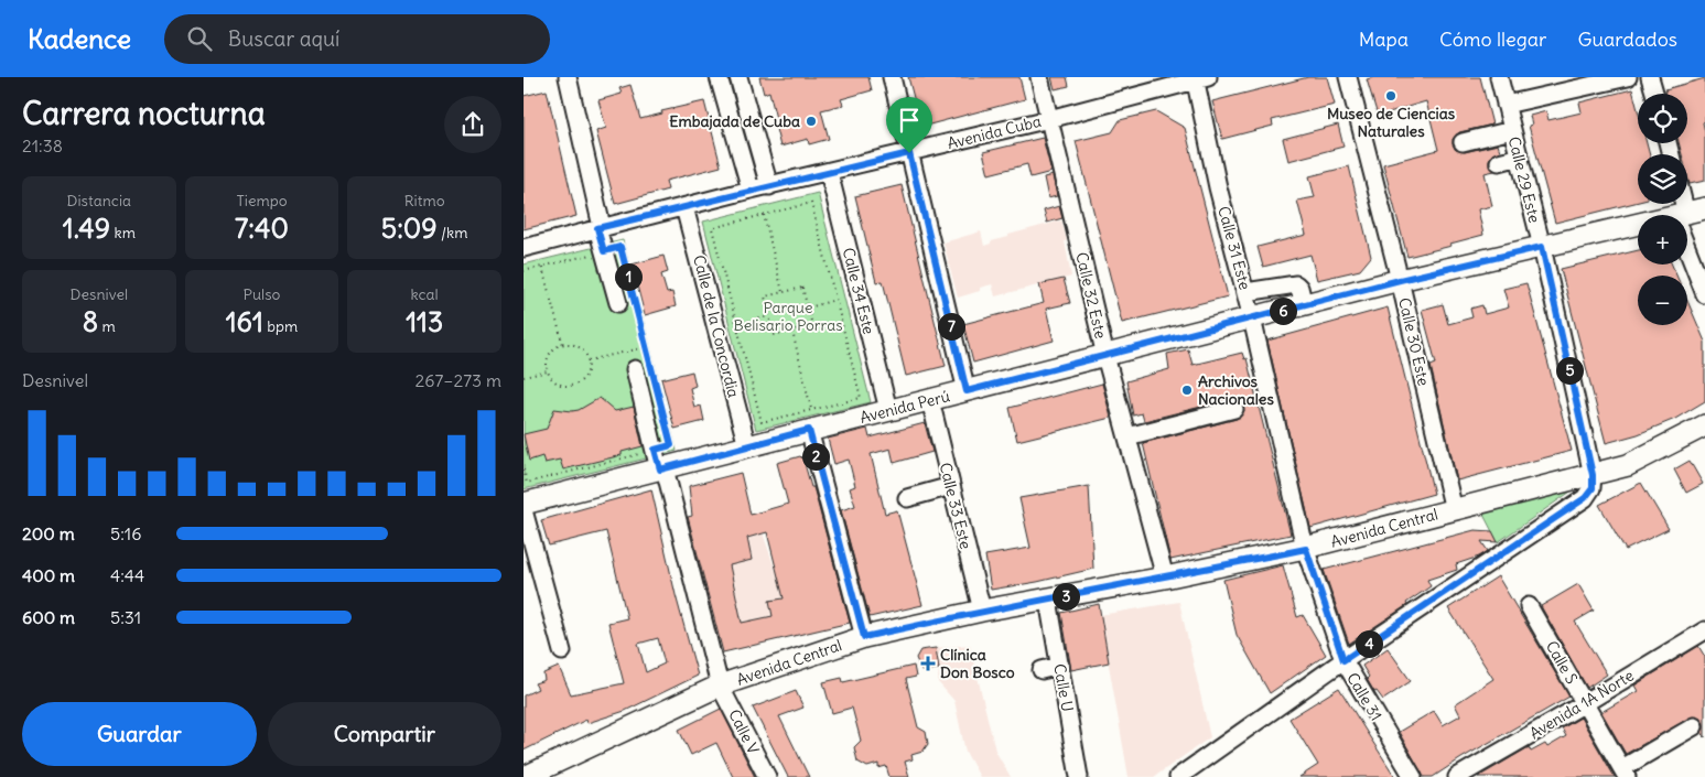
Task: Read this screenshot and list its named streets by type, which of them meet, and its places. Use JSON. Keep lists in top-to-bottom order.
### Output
{
  "streets": {
    "main road": ["Avenida Perú", "Avenida Central"],
    "street": [
      "Avenida Cuba",
      "Calle 29 Este",
      "Calle 31 Este",
      "Calle 34 Este",
      "Calle 32 Este",
      "Calle de la Concordia",
      "Calle 30 Este",
      "Calle 33 Este",
      "Calle S",
      "Calle U",
      "Calle 31",
      "Avenida 1A Norte",
      "Calle V"
    ]
  },
  "crossings": [
    ["Avenida Cuba", "Calle 31 Este"],
    ["Avenida Cuba", "Calle 34 Este"],
    ["Avenida Cuba", "Calle 32 Este"],
    ["Avenida Cuba", "Calle de la Concordia"],
    ["Calle 29 Este", "Avenida Perú"],
    ["Calle 29 Este", "Avenida Central"],
    ["Calle 31 Este", "Avenida Perú"],
    ["Calle 31 Este", "Avenida Central"],
    ["Calle 31 Este", "Calle 31"],
    ["Calle 34 Este", "Avenida Perú"],
    ["Calle 32 Este", "Avenida Perú"],
    ["Calle 32 Este", "Avenida Central"],
    ["Calle de la Concordia", "Avenida Perú"],
    ["Calle 30 Este", "Avenida Perú"],
    ["Calle 30 Este", "Avenida Central"],
    ["Avenida Perú", "Calle 33 Este"],
    ["Calle 33 Este", "Avenida Central"],
    ["Avenida Central", "Calle U"],
    ["Avenida Central", "Calle 31"],
    ["Avenida Central", "Calle V"],
    ["Calle S", "Avenida 1A Norte"]
  ],
  "parks": ["Parque Belisario Porras"],
  "places": {
    "other": ["Museo de Ciencias Naturales", "Embajada de Cuba", "Archivos Nacionales"],
    "health": ["Clínica Don Bosco"]
  },
  "page": {
    "header": "Kadence",
    "search": "Buscar aquí",
    "nav": ["Mapa", "Cómo llegar", "Guardados"],
    "heading": ["Carrera nocturna", "21:38"],
    "map_buttons": ["+", "−"],
    "stats": [
      ["Distancia", "1.49 km"],
      ["Tiempo", "7:40"],
      ["Ritmo", "5:09 /km"],
      ["Desnivel", "8 m"],
      ["Pulso", "161 bpm"],
      ["kcal", "113"]
    ],
    "pins": [
      "1",
      "6",
      "7",
      "5",
      "2",
      "3",
      "4"
    ],
    "chart": ["Desnivel", "267–273 m"],
    "list": [
      {
        "name": "200 m",
        "note": "5:16"
      },
      {
        "name": "400 m",
        "note": "4:44"
      },
      {
        "name": "600 m",
        "note": "5:31"
      }
    ],
    "buttons": ["Guardar", "Compartir"]
  }
}
